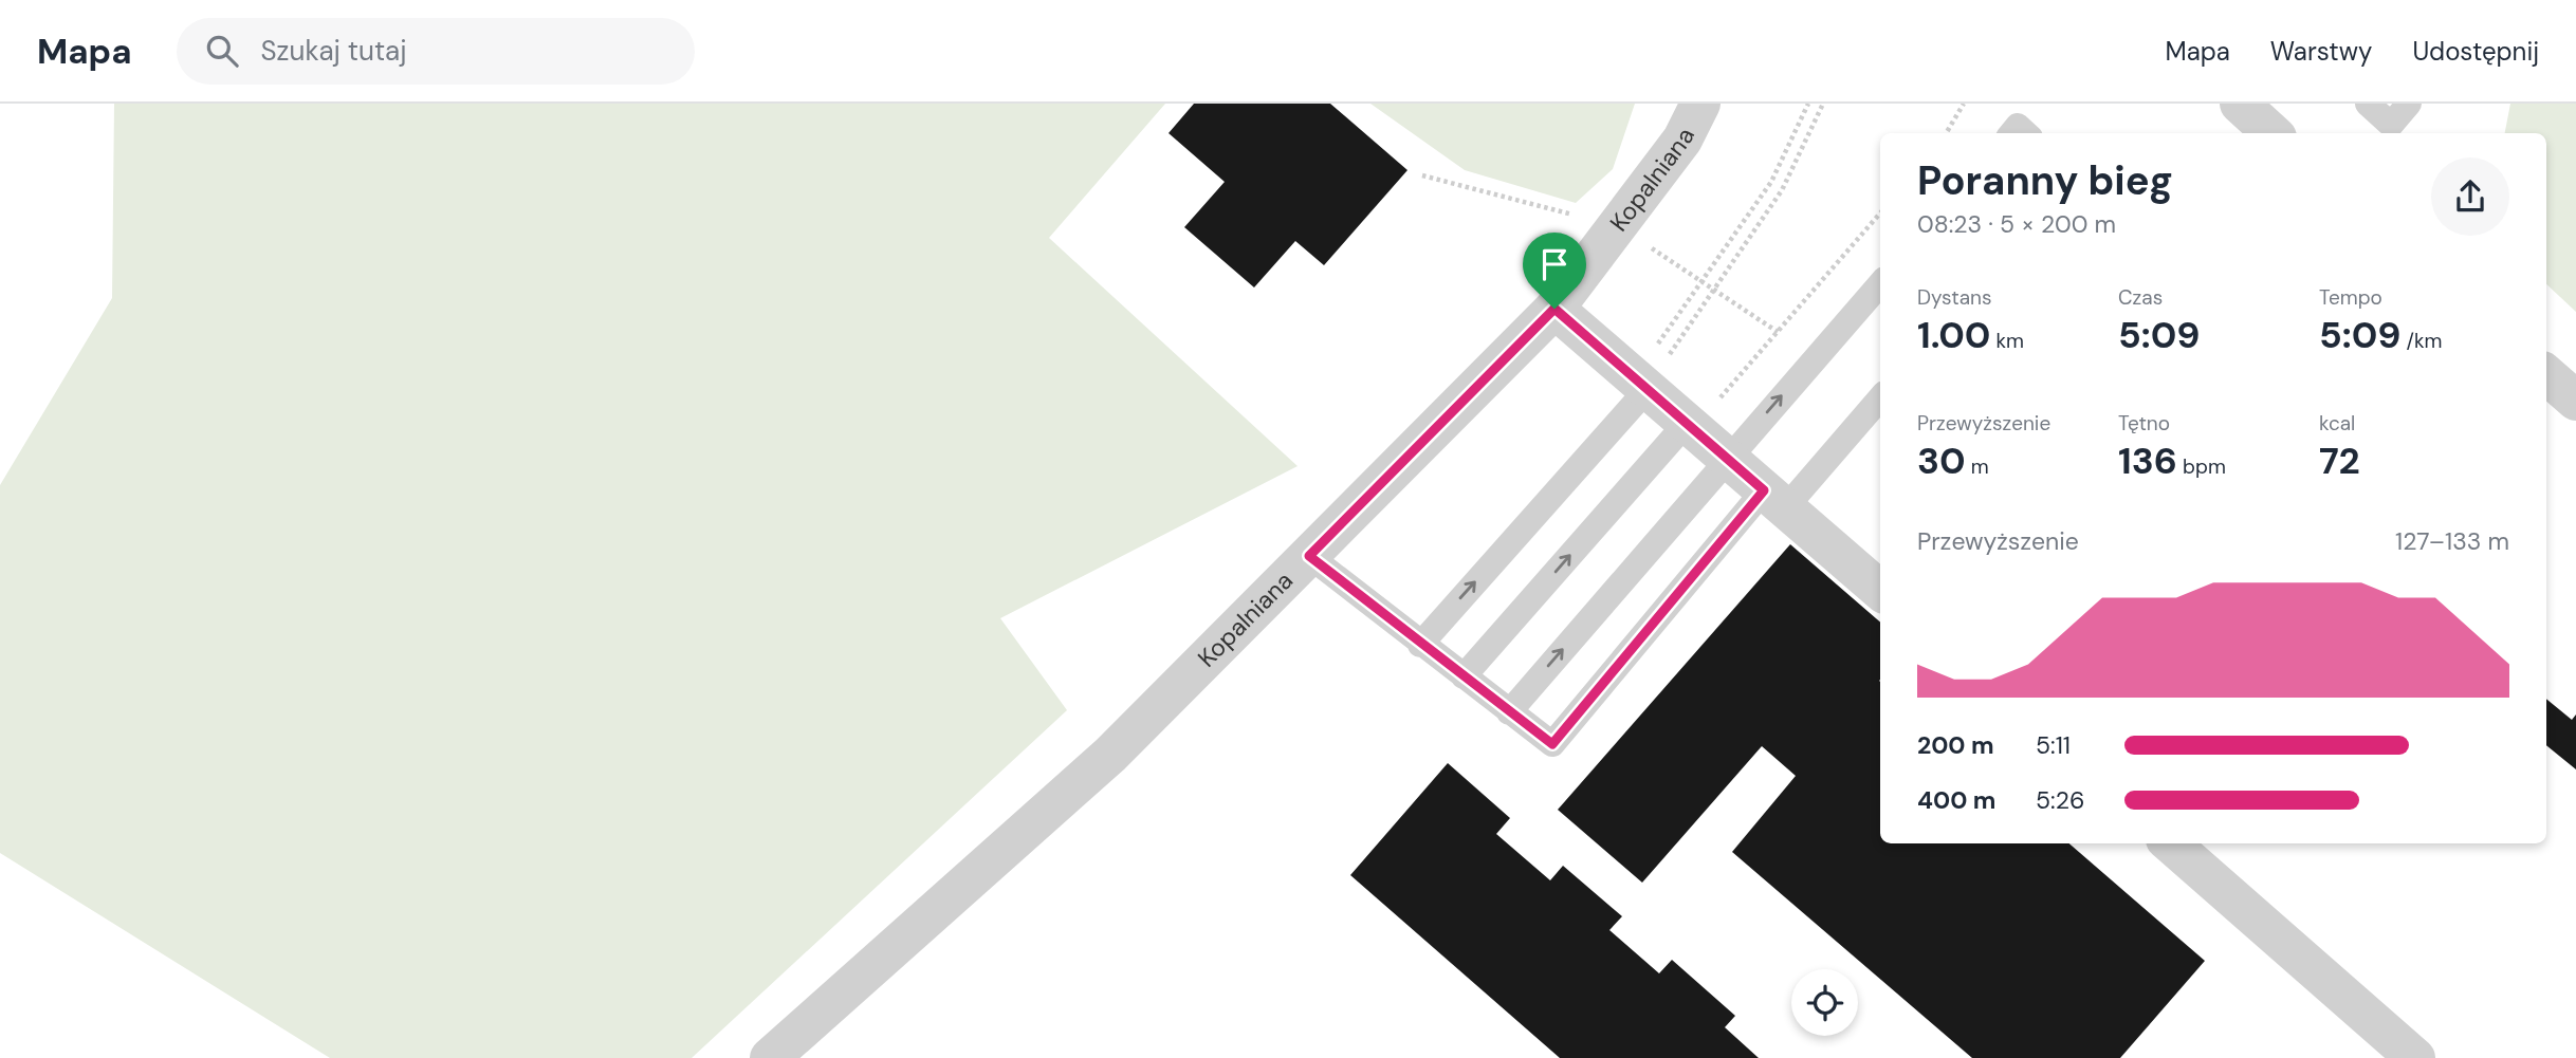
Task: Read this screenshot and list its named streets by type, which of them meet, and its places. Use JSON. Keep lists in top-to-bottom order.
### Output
{
  "streets": {
    "street": ["Kopalniana"]
  },
  "page": {
    "header": "Mapa",
    "search": "Szukaj tutaj",
    "nav": ["Mapa", "Warstwy", "Udostępnij"],
    "heading": ["Poranny bieg", "08:23 · 5 × 200 m"],
    "stats": [
      ["Dystans", "1.00 km"],
      ["Czas", "5:09"],
      ["Tempo", "5:09 /km"],
      ["Przewyższenie", "30 m"],
      ["Tętno", "136 bpm"],
      ["kcal", "72"]
    ],
    "chart": ["Przewyższenie", "127–133 m"],
    "list": [
      {
        "name": "200 m",
        "note": "5:11"
      },
      {
        "name": "400 m",
        "note": "5:26"
      }
    ]
  }
}
